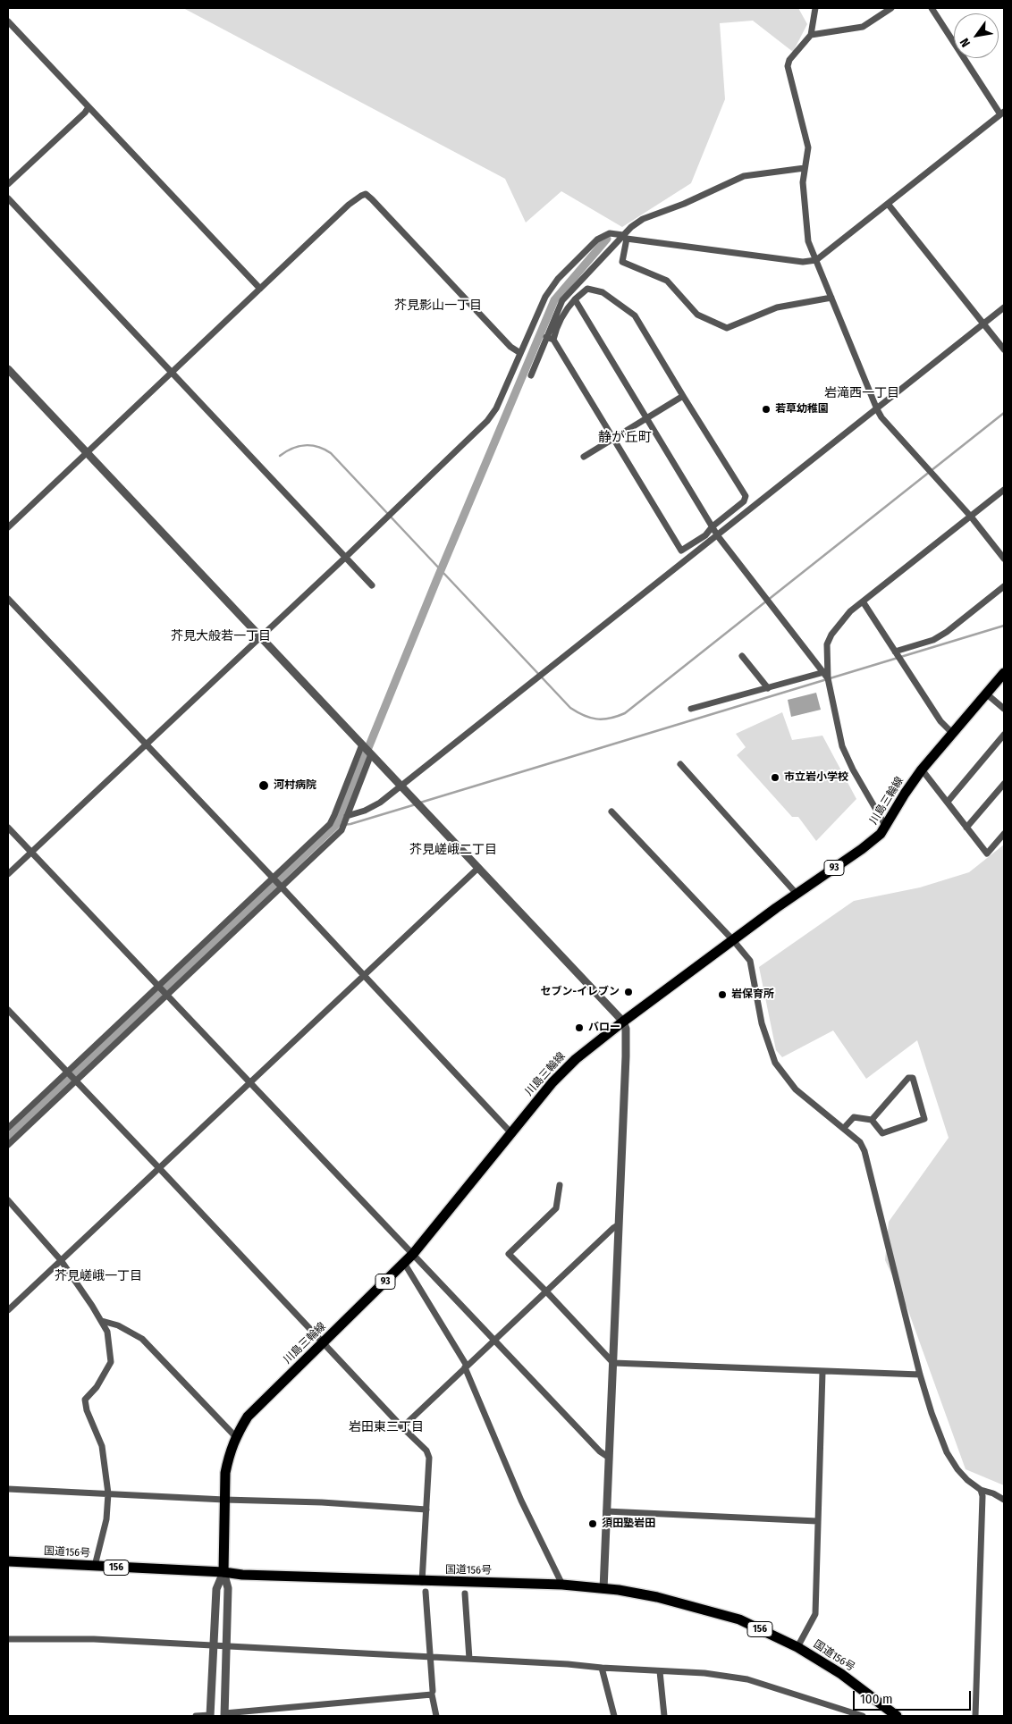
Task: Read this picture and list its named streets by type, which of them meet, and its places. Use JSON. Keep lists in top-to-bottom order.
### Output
{
  "streets": {
    "main road": [
      "川島三輪線",
      "93",
      "国道156号",
      "156"
    ]
  },
  "crossings": [
    ["川島三輪線", "国道156号"]
  ],
  "districts": [
    "芥見影山一丁目",
    "岩滝西一丁目",
    "静が丘町",
    "芥見大般若一丁目",
    "芥見嵯峨二丁目",
    "芥見嵯峨一丁目",
    "岩田東三丁目"
  ],
  "places": [
    "若草幼稚園",
    "市立岩小学校",
    "河村病院",
    "セブン-イレブン",
    "岩保育所",
    "バロー",
    "須田塾岩田"
  ],
  "scale_bar": "100 m",
  "north": "bottom left"
}
